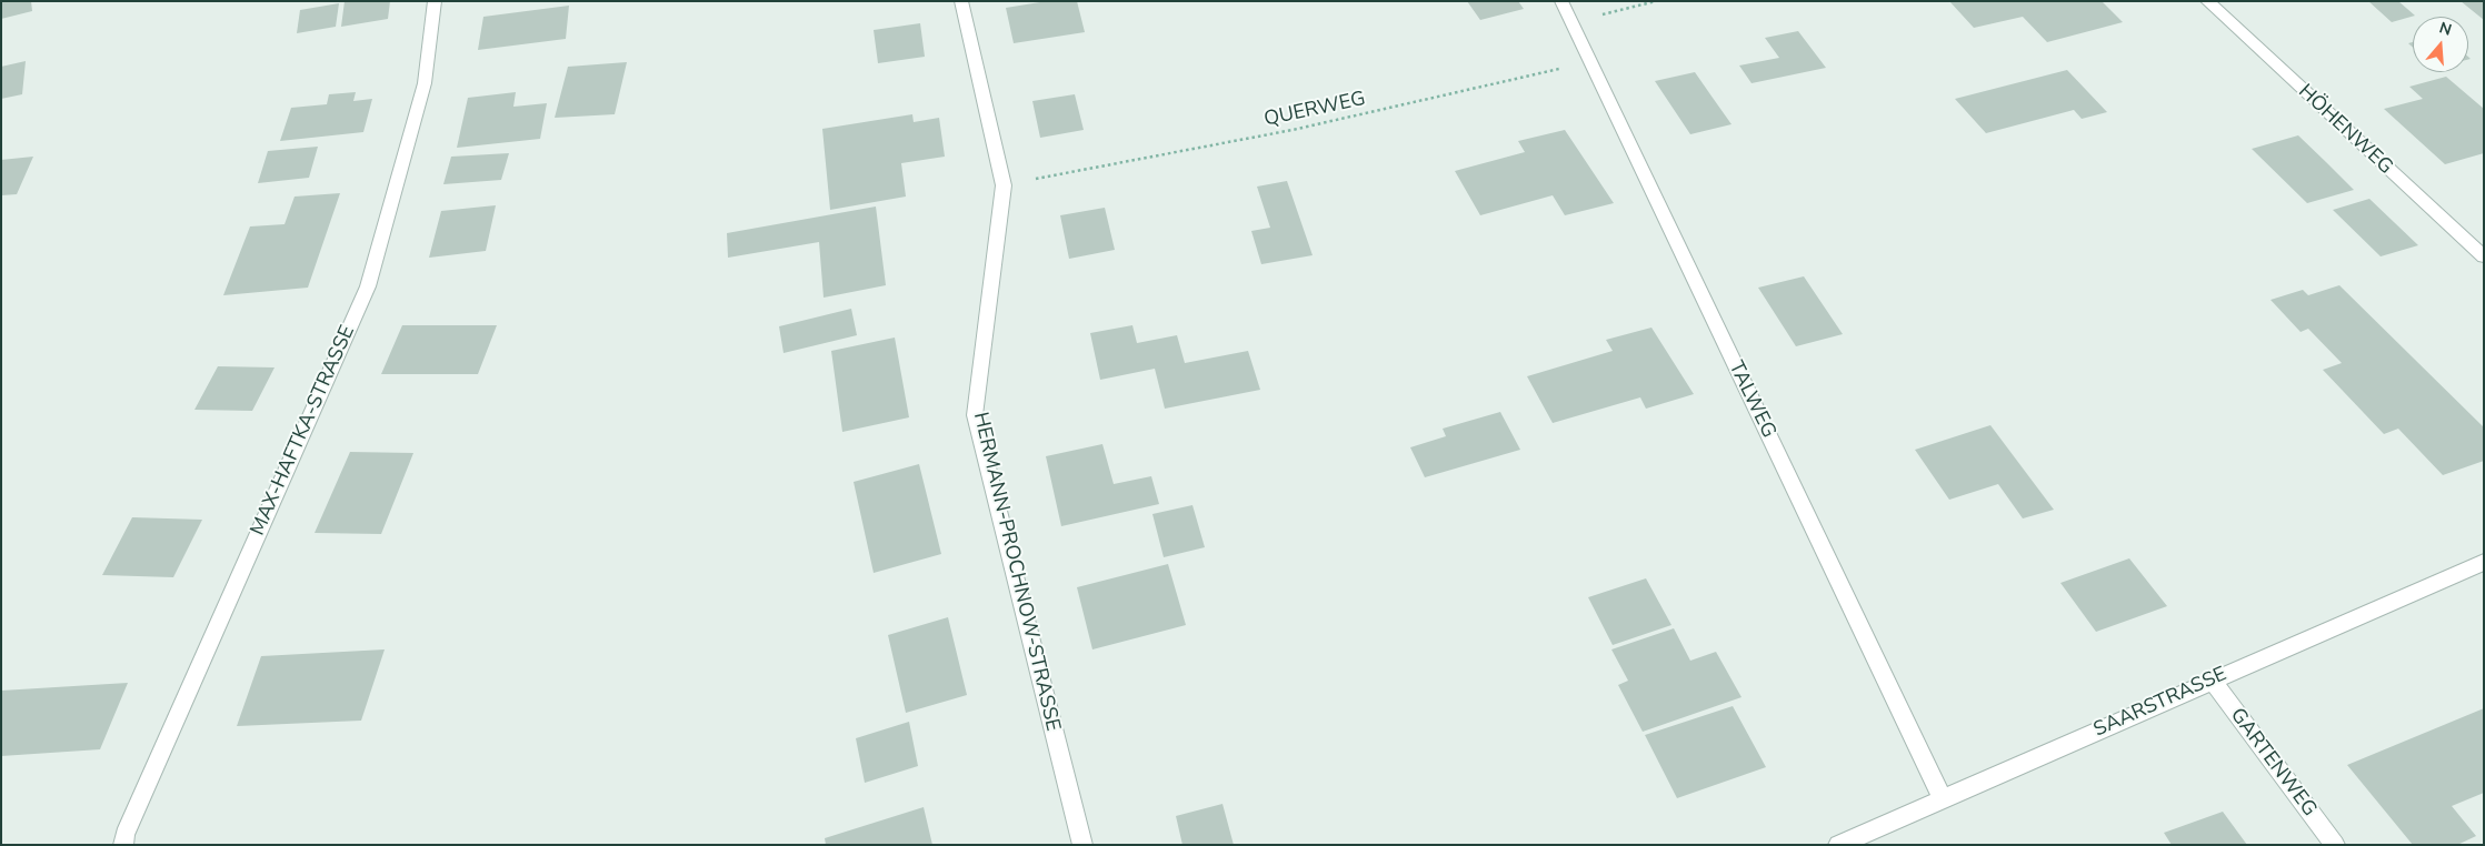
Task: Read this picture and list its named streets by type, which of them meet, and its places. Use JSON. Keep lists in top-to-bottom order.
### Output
{
  "streets": {
    "street": [
      "HÖHENWEG",
      "TALWEG",
      "MAX-HAFTKA-STRASSE",
      "HERMANN-PROCHNOW-STRASSE",
      "SAARSTRASSE",
      "GARTENWEG"
    ],
    "path": ["QUERWEG"]
  },
  "crossings": [
    ["QUERWEG", "TALWEG"],
    ["TALWEG", "SAARSTRASSE"],
    ["SAARSTRASSE", "GARTENWEG"]
  ],
  "north": "top"
}
